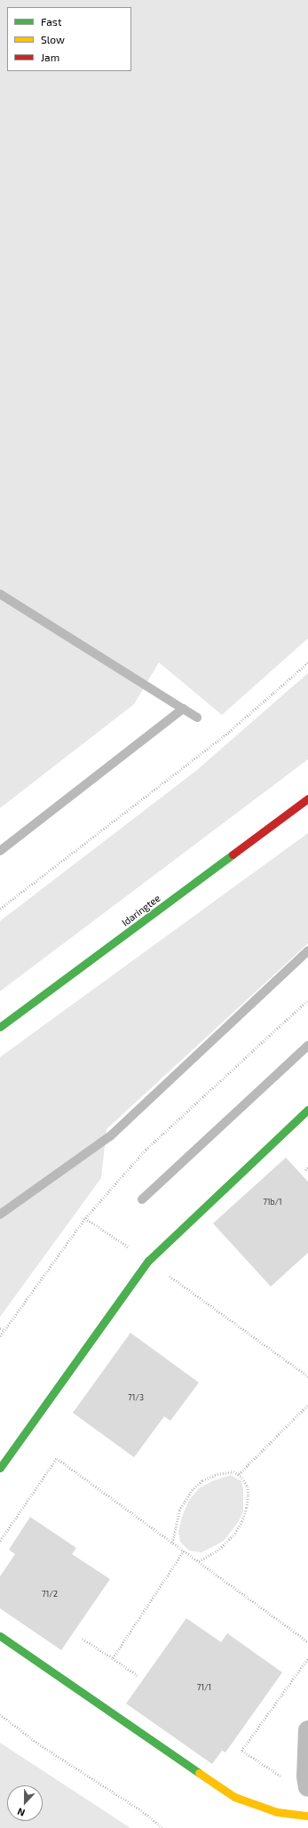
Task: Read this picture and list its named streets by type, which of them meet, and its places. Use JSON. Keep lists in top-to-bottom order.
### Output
{
  "streets": {
    "street": ["Idaringtee"]
  },
  "house_numbers": [
    "71b/1",
    "71/3",
    "71/2",
    "71/1"
  ],
  "legend": ["Fast", "Slow", "Jam"],
  "north": "bottom"
}
